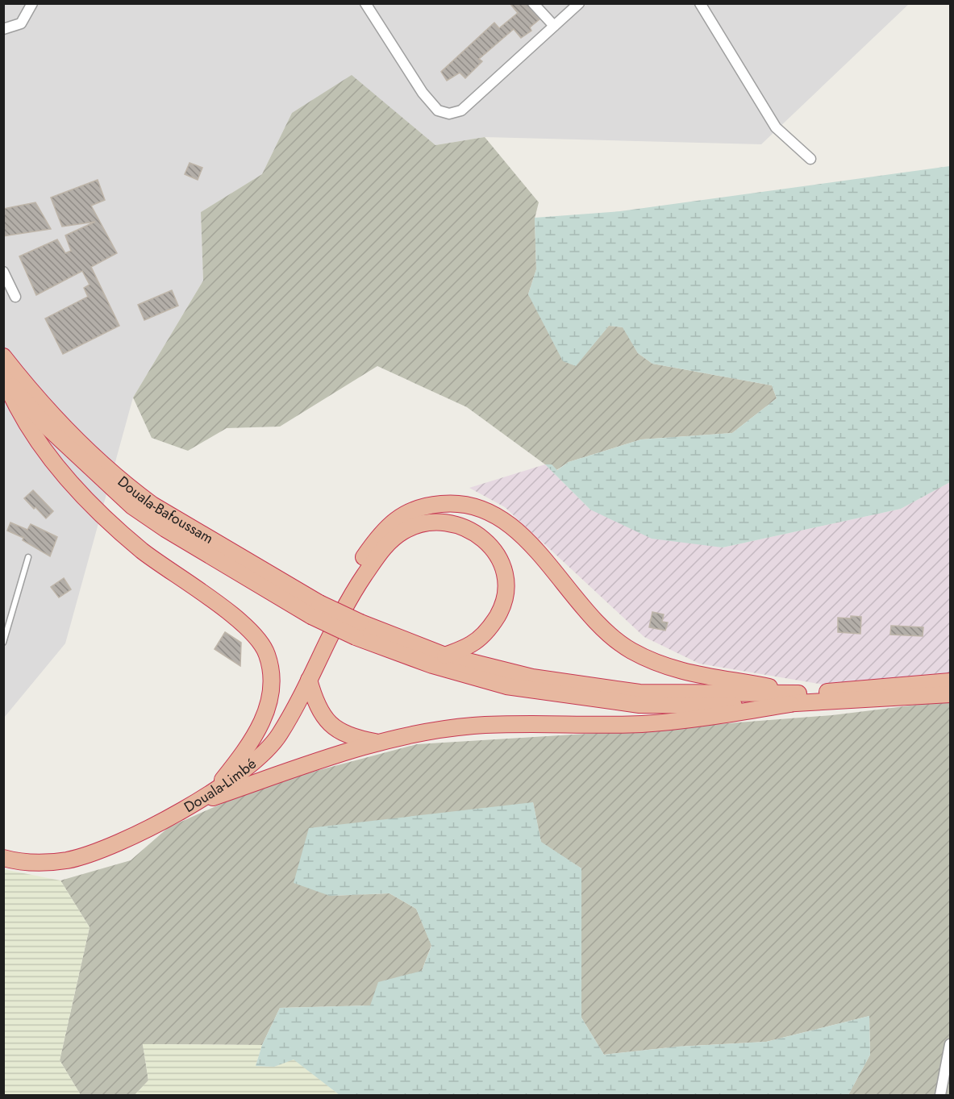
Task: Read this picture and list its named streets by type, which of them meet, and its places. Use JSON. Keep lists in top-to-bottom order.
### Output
{
  "streets": {
    "highway": ["Douala-Bafoussam", "Douala-Limbé"]
  }
}
